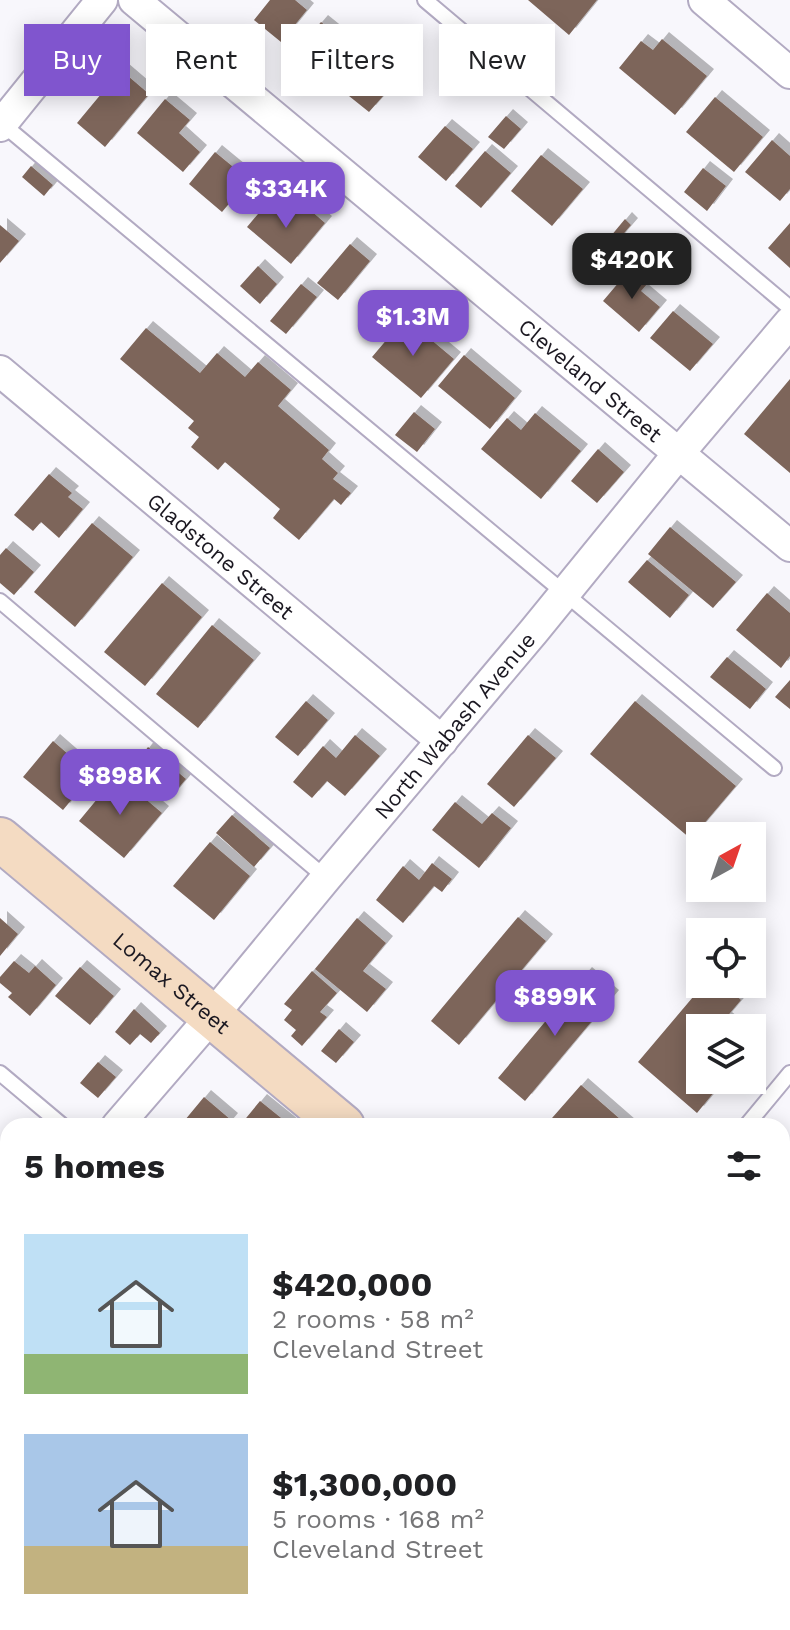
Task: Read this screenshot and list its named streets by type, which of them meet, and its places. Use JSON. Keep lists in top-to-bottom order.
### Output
{
  "streets": {
    "main road": ["Lomax Street"],
    "street": ["Cleveland Street", "Gladstone Street", "North Wabash Avenue"]
  },
  "crossings": [
    ["Cleveland Street", "North Wabash Avenue"],
    ["Gladstone Street", "North Wabash Avenue"],
    ["North Wabash Avenue", "Lomax Street"]
  ],
  "north": "top right",
  "page": {
    "chip": [
      "Buy",
      "Rent",
      "Filters",
      "New"
    ],
    "price": [
      "$334K",
      "$420K",
      "$1.3M",
      "$898K",
      "$899K"
    ],
    "heading": "5 homes",
    "list": [
      {
        "name": "$420,000",
        "note": "2 rooms · 58 m² · Cleveland Street"
      },
      {
        "name": "$1,300,000",
        "note": "5 rooms · 168 m² · Cleveland Street"
      }
    ]
  }
}
